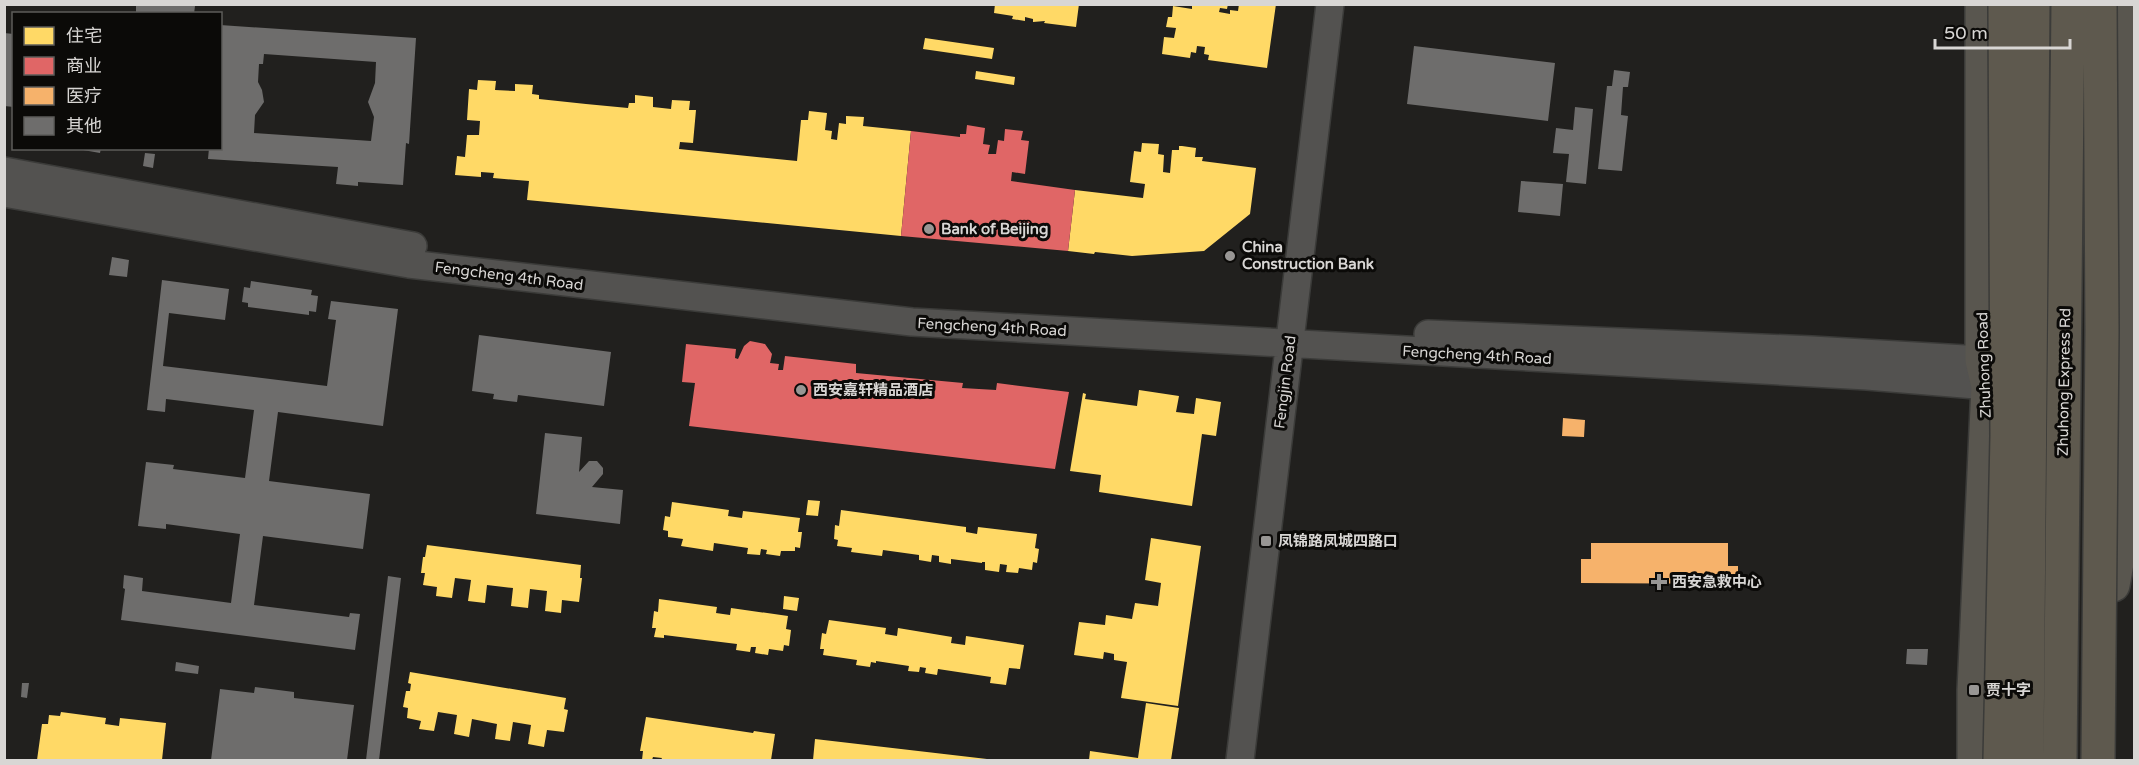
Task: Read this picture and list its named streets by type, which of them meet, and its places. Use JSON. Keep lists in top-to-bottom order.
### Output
{
  "streets": {
    "highway": ["Zhuhong Express Rd"],
    "main road": ["Zhuhong Road"],
    "street": ["Fengcheng 4th Road", "Fengjin Road"]
  },
  "crossings": [
    ["Fengcheng 4th Road", "Zhuhong Road"],
    ["Fengcheng 4th Road", "Fengjin Road"]
  ],
  "places": {
    "other": ["Bank of Beijing", "China Construction Bank", "西安嘉轩精品酒店"],
    "transit": ["凤锦路凤城四路口", "贾十字"],
    "health": ["西安急救中心"]
  },
  "legend": [
    "住宅",
    "商业",
    "医疗",
    "其他"
  ],
  "scale_bar": "50 m"
}
